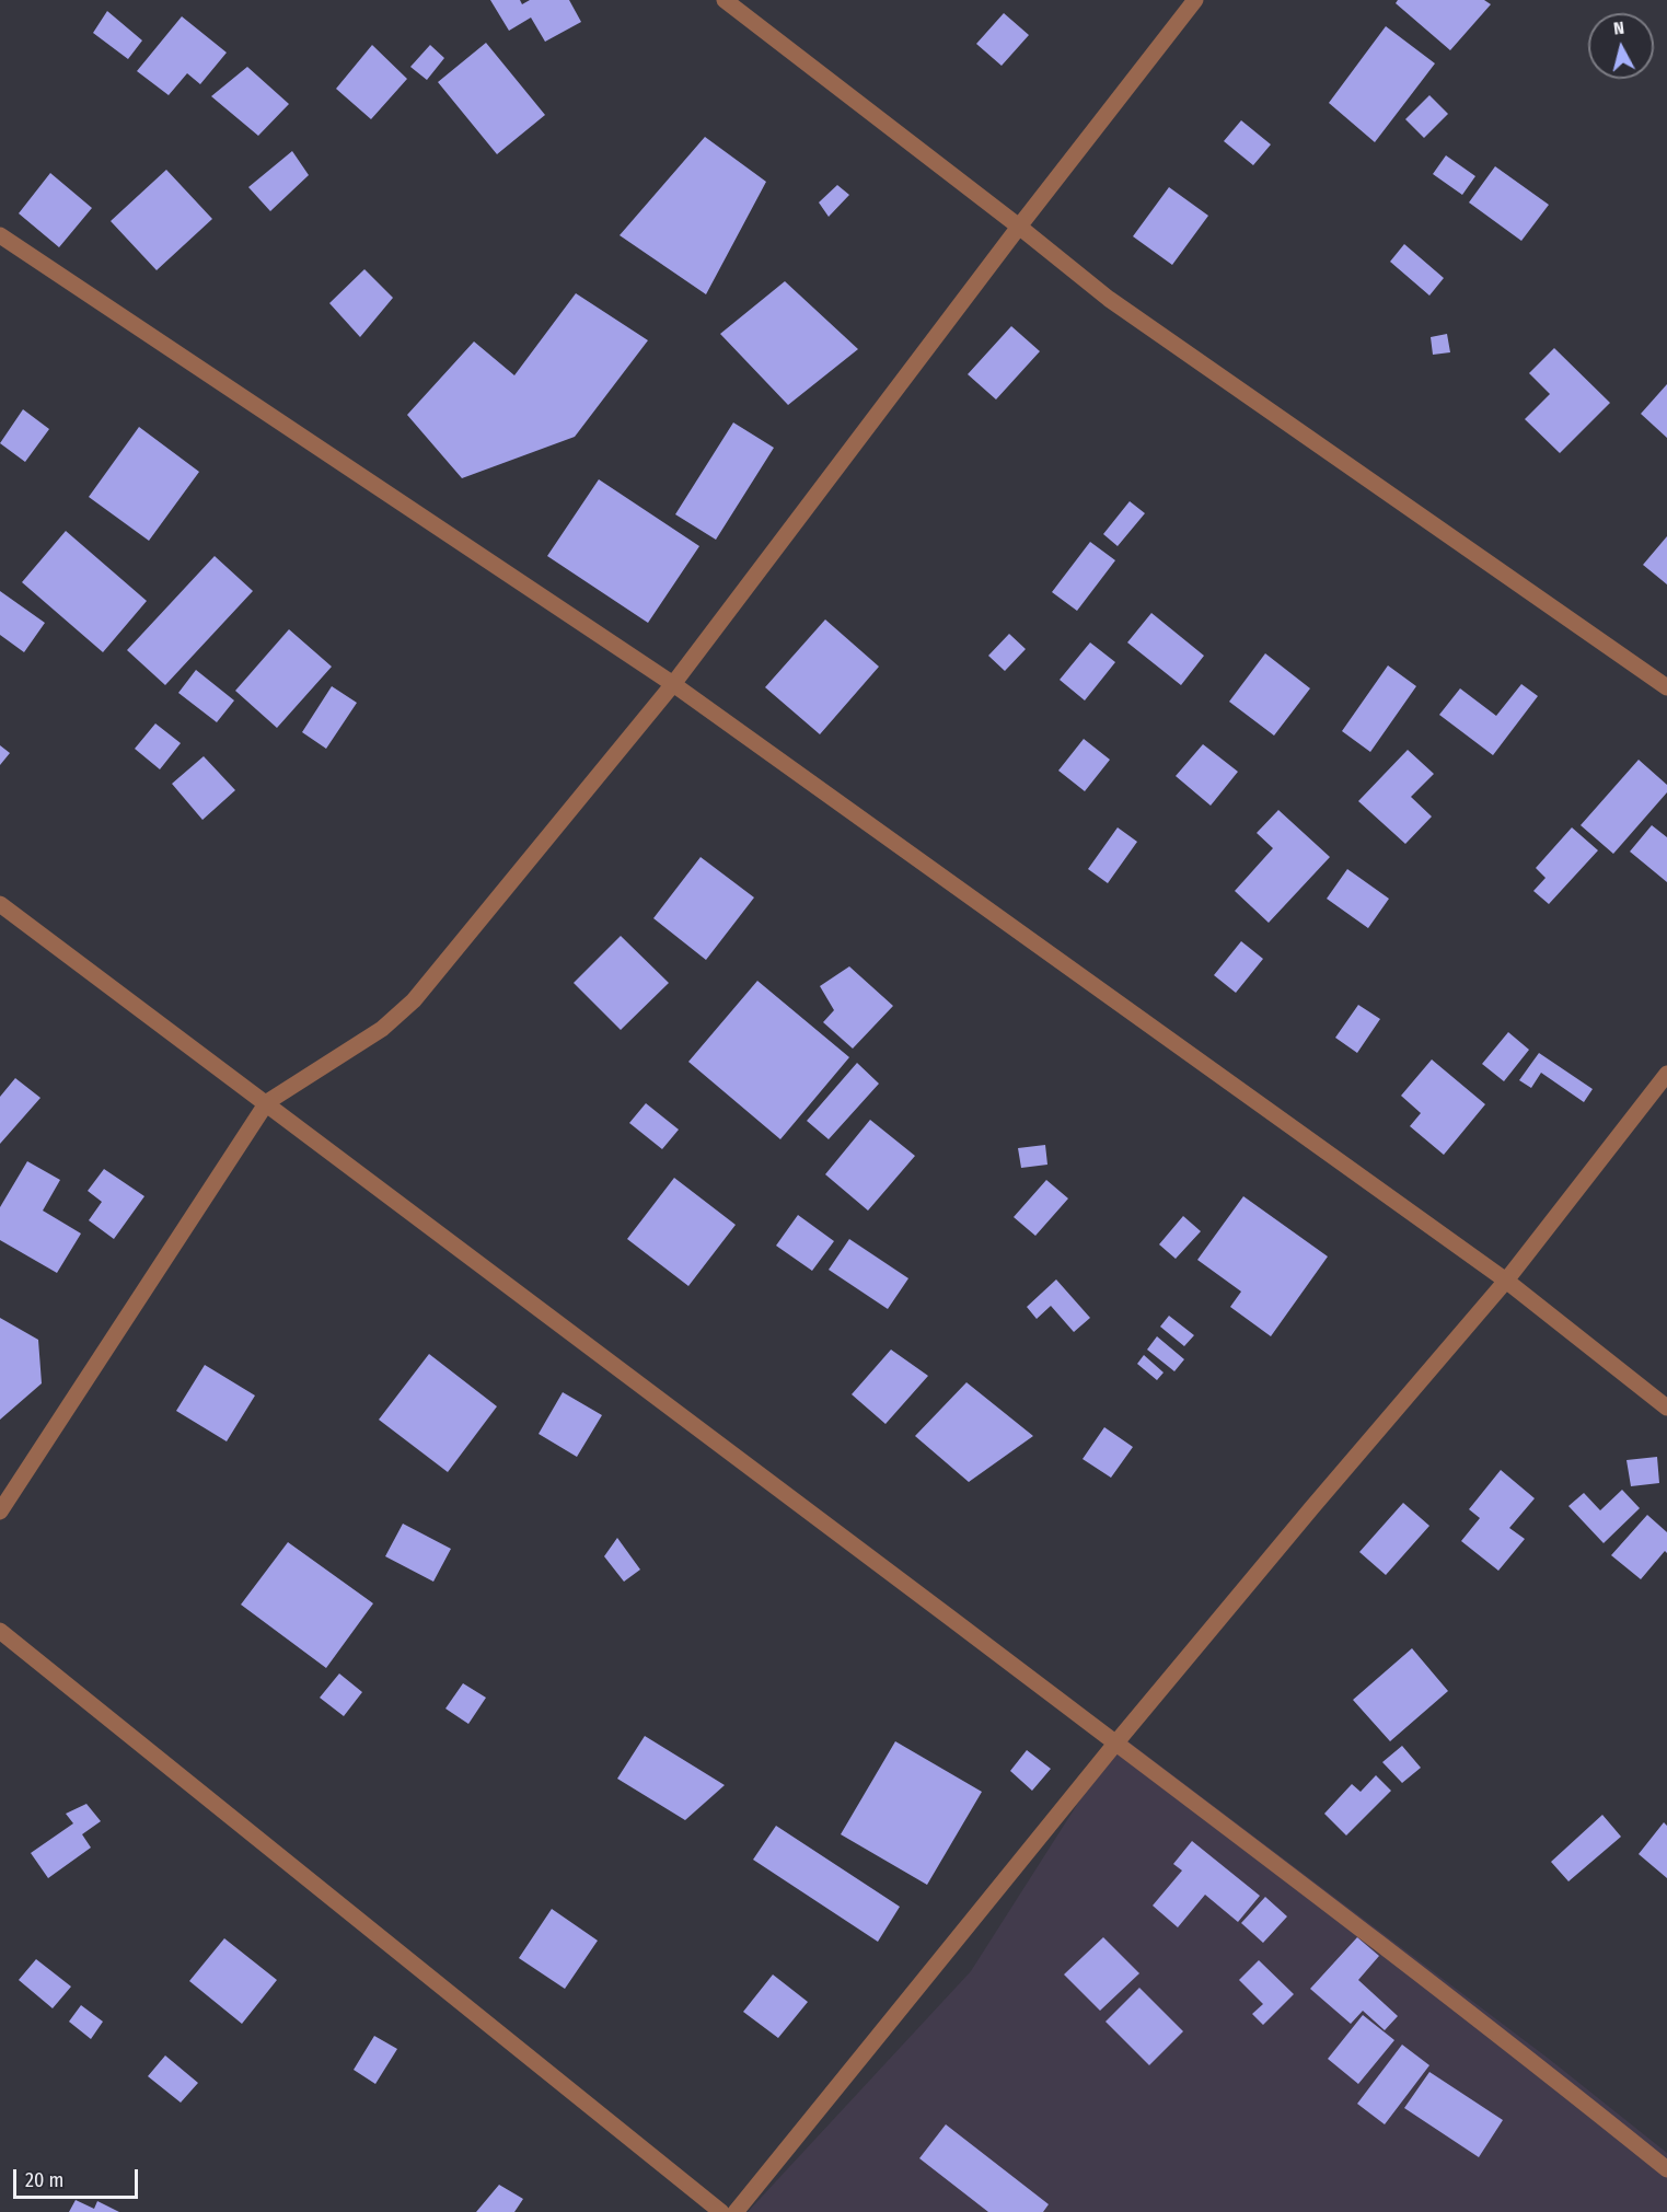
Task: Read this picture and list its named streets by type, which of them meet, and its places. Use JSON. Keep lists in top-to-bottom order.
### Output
{
  "scale_bar": "20 m",
  "north": "top"
}
